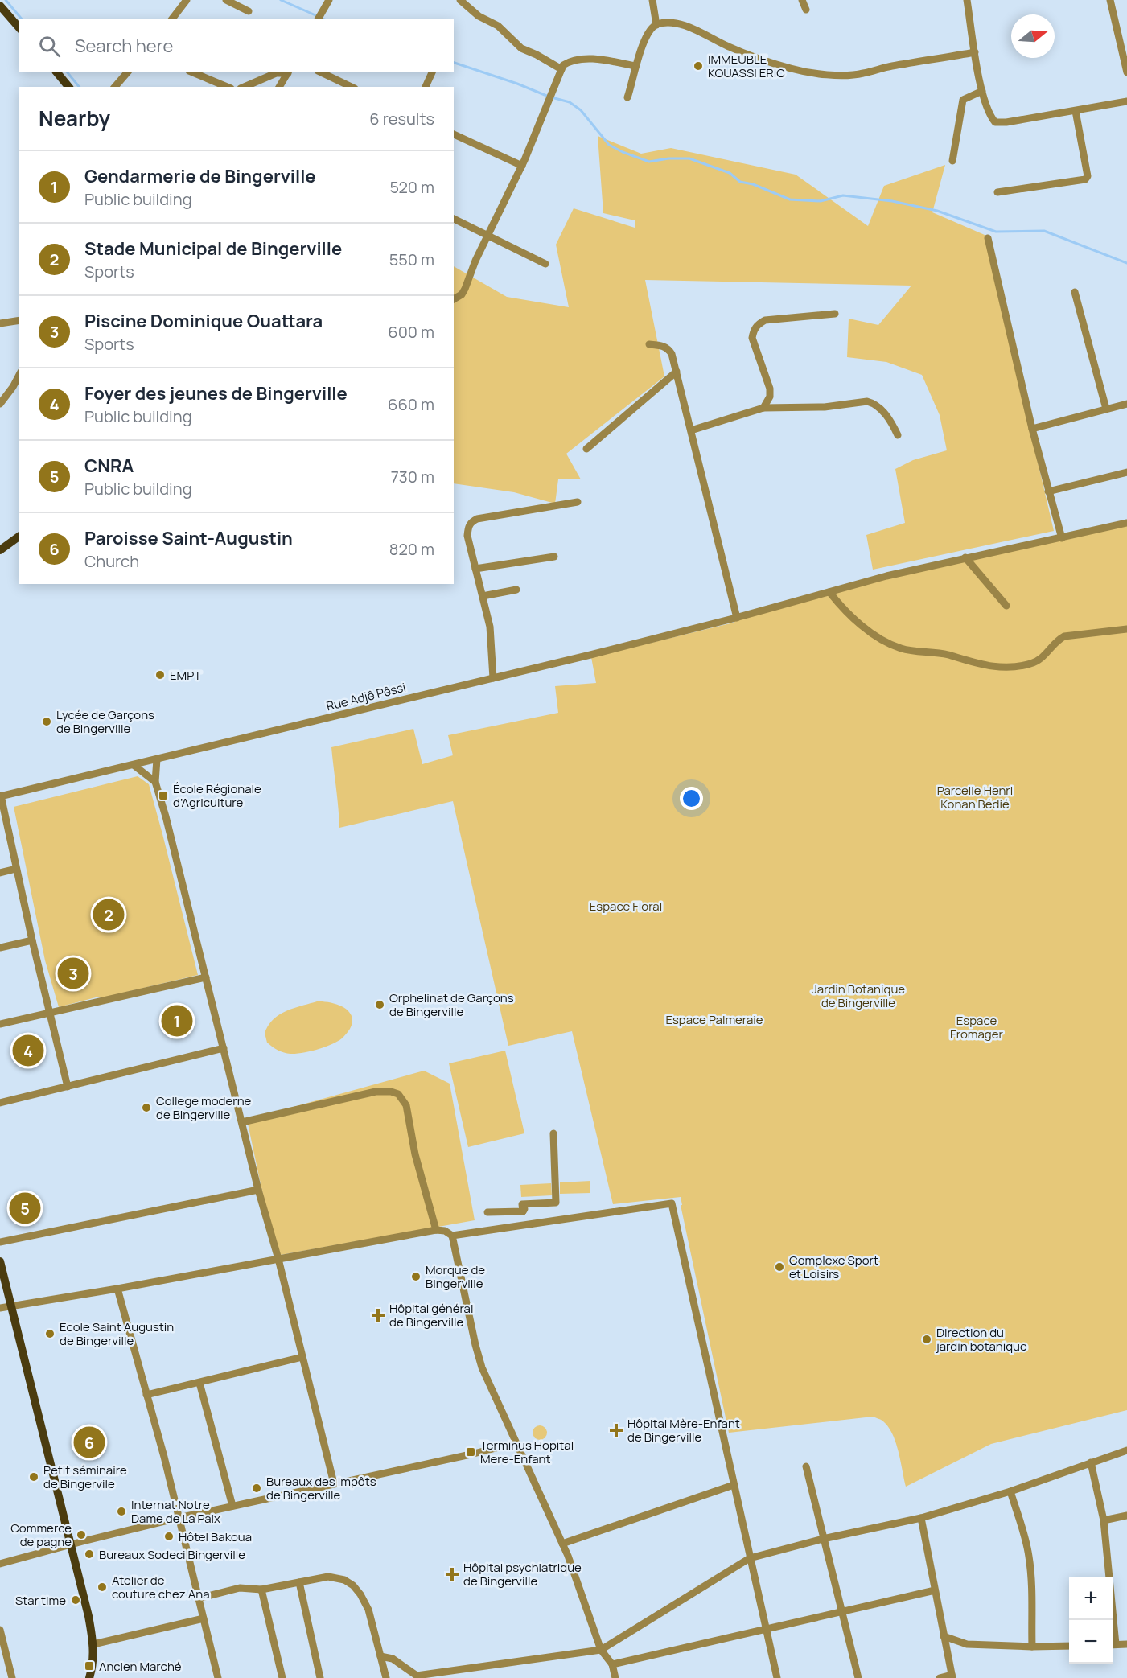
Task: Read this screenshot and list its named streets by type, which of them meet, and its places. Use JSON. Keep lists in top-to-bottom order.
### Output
{
  "streets": {
    "street": ["Rue Adjê Pêssi"]
  },
  "parks": [
    "Parcelle Henri Konan Bédié",
    "Espace Floral",
    "Jardin Botanique de Bingerville",
    "Espace Palmeraie",
    "Espace Fromager"
  ],
  "places": {
    "other": [
      "IMMEUBLE KOUASSI ERIC",
      "EMPT",
      "Lycée de Garçons de Bingerville",
      "Orphelinat de Garçons de Bingerville",
      "College moderne de Bingerville",
      "Complexe Sport et Loisirs",
      "Morque de Bingerville",
      "Ecole Saint Augustin de Bingerville",
      "Direction du jardin botanique",
      "Petit séminaire de Bingervile",
      "Bureaux des impôts de Bingerville",
      "Internat Notre Dame de La Paix",
      "Commerce de pagne",
      "Hôtel Bakoua",
      "Bureaux Sodeci Bingerville",
      "Atelier de couture chez Ana",
      "Star time"
    ],
    "transit": ["École Régionale d’Agriculture", "Terminus Hopital Mere-Enfant", "Ancien Marché"],
    "health": ["Hôpital général de Bingerville", "Hôpital Mère-Enfant de Bingerville", "Hôpital psychiatrique de Bingerville"]
  },
  "north": "right",
  "page": {
    "search": "Search here",
    "heading": ["Nearby", "6 results"],
    "list": [
      {
        "mark": "1",
        "name": "Gendarmerie de Bingerville",
        "note": "Public building",
        "value": "520 m"
      },
      {
        "mark": "2",
        "name": "Stade Municipal de Bingerville",
        "note": "Sports",
        "value": "550 m"
      },
      {
        "mark": "3",
        "name": "Piscine Dominique Ouattara",
        "note": "Sports",
        "value": "600 m"
      },
      {
        "mark": "4",
        "name": "Foyer des jeunes de Bingerville",
        "note": "Public building",
        "value": "660 m"
      },
      {
        "mark": "5",
        "name": "CNRA",
        "note": "Public building",
        "value": "730 m"
      },
      {
        "mark": "6",
        "name": "Paroisse Saint-Augustin",
        "note": "Church",
        "value": "820 m"
      }
    ],
    "pins": [
      "2",
      "3",
      "1",
      "4",
      "5",
      "6"
    ],
    "map_buttons": ["+", "−"]
  }
}
